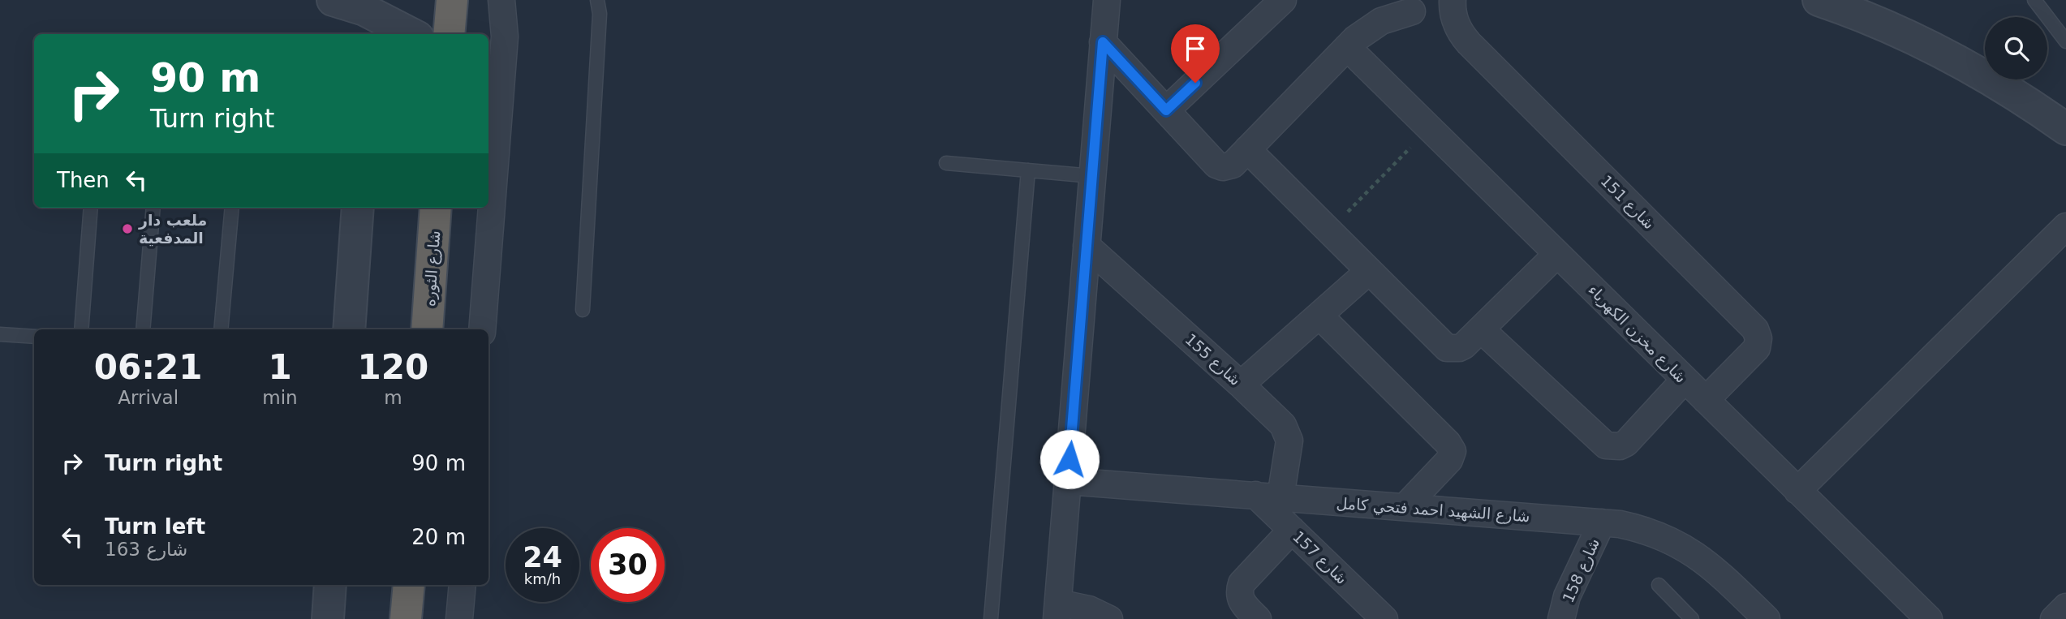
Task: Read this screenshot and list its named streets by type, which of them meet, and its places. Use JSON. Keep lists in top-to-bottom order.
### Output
{
  "streets": {
    "highway": ["شارع الثوره"],
    "street": [
      "شارع 151",
      "شارع مخزن الكهرباء",
      "شارع 155",
      "شارع الشهيد احمد فتحي كامل",
      "شارع 157",
      "شارع 158"
    ]
  },
  "crossings": [
    ["شارع 151", "شارع مخزن الكهرباء"],
    ["شارع 155", "شارع الشهيد احمد فتحي كامل"],
    ["شارع الشهيد احمد فتحي كامل", "شارع 157"],
    ["شارع الشهيد احمد فتحي كامل", "شارع 158"]
  ],
  "places": ["ملعب دار المدفعية"],
  "page": {
    "turn": ["90 m", "Turn right"],
    "then": "Then",
    "eta": [
      "06:21",
      "Arrival",
      "1",
      "min",
      "120",
      "m"
    ],
    "list": [
      {
        "name": "Turn right",
        "value": "90 m"
      },
      {
        "name": "Turn left",
        "note": "شارع 163",
        "value": "20 m"
      }
    ],
    "speed": "24 km/h",
    "limit": "30"
  }
}
